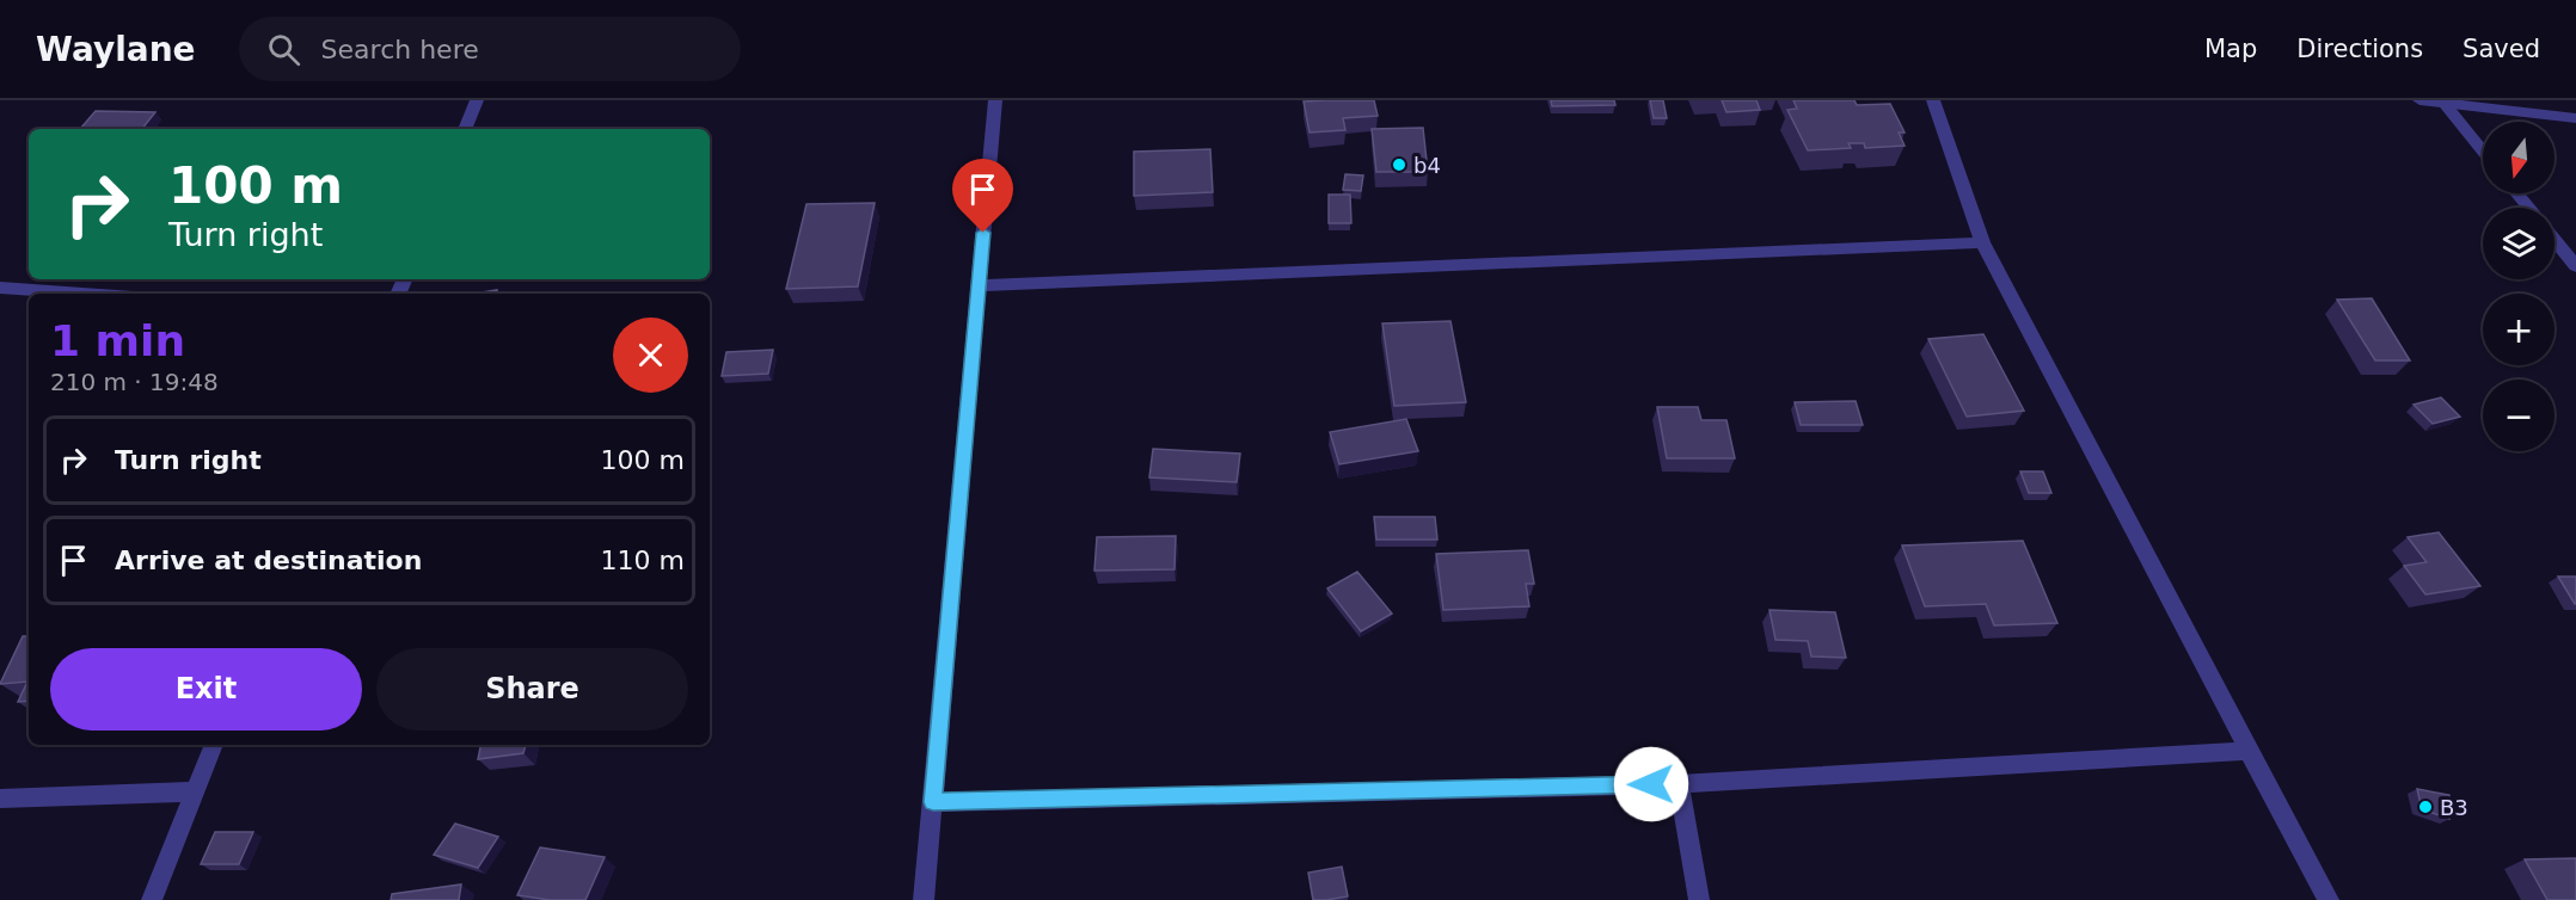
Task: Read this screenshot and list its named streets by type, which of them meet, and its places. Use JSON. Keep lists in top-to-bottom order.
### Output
{
  "places": ["b4", "B3"],
  "north": "bottom",
  "page": {
    "header": "Waylane",
    "search": "Search here",
    "nav": ["Map", "Directions", "Saved"],
    "map_buttons": ["+", "−"],
    "turn": ["100 m", "Turn right"],
    "heading": ["1 min", "210 m · 19:48"],
    "list": [
      {
        "name": "Turn right",
        "value": "100 m"
      },
      {
        "name": "Arrive at destination",
        "value": "110 m"
      }
    ],
    "buttons": ["Exit", "Share"]
  }
}
